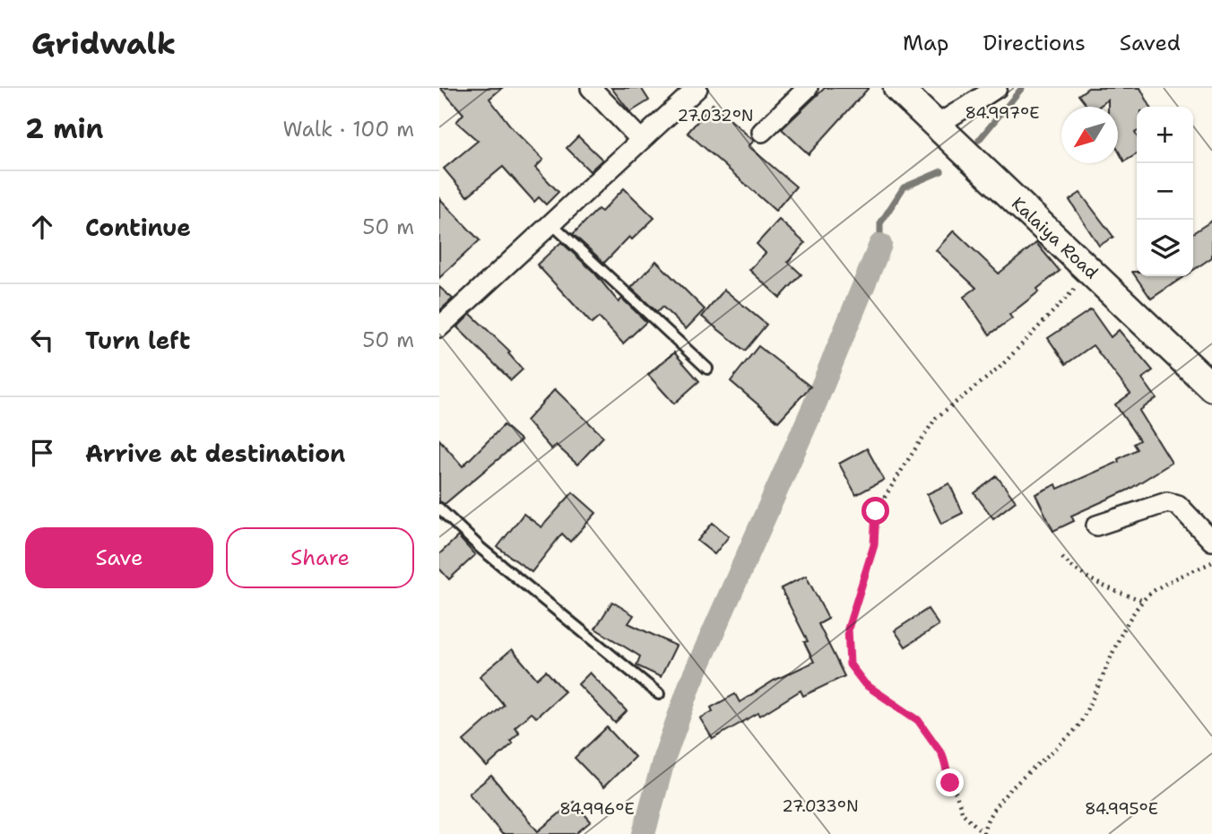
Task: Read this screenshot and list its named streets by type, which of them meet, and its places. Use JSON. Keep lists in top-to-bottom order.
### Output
{
  "streets": {
    "main road": ["Kalaiya Road"]
  },
  "north": "bottom left",
  "page": {
    "header": "Gridwalk",
    "nav": ["Map", "Directions", "Saved"],
    "heading": ["2 min", "Walk · 100 m"],
    "map_buttons": ["+", "−"],
    "list": [
      ["Continue", "50 m"],
      ["Turn left", "50 m"],
      "Arrive at destination"
    ],
    "buttons": ["Save", "Share"]
  },
  "coordinates": [
    "84.997°E",
    "27.032°N",
    "27.033°N",
    "84.996°E",
    "84.995°E"
  ]
}
